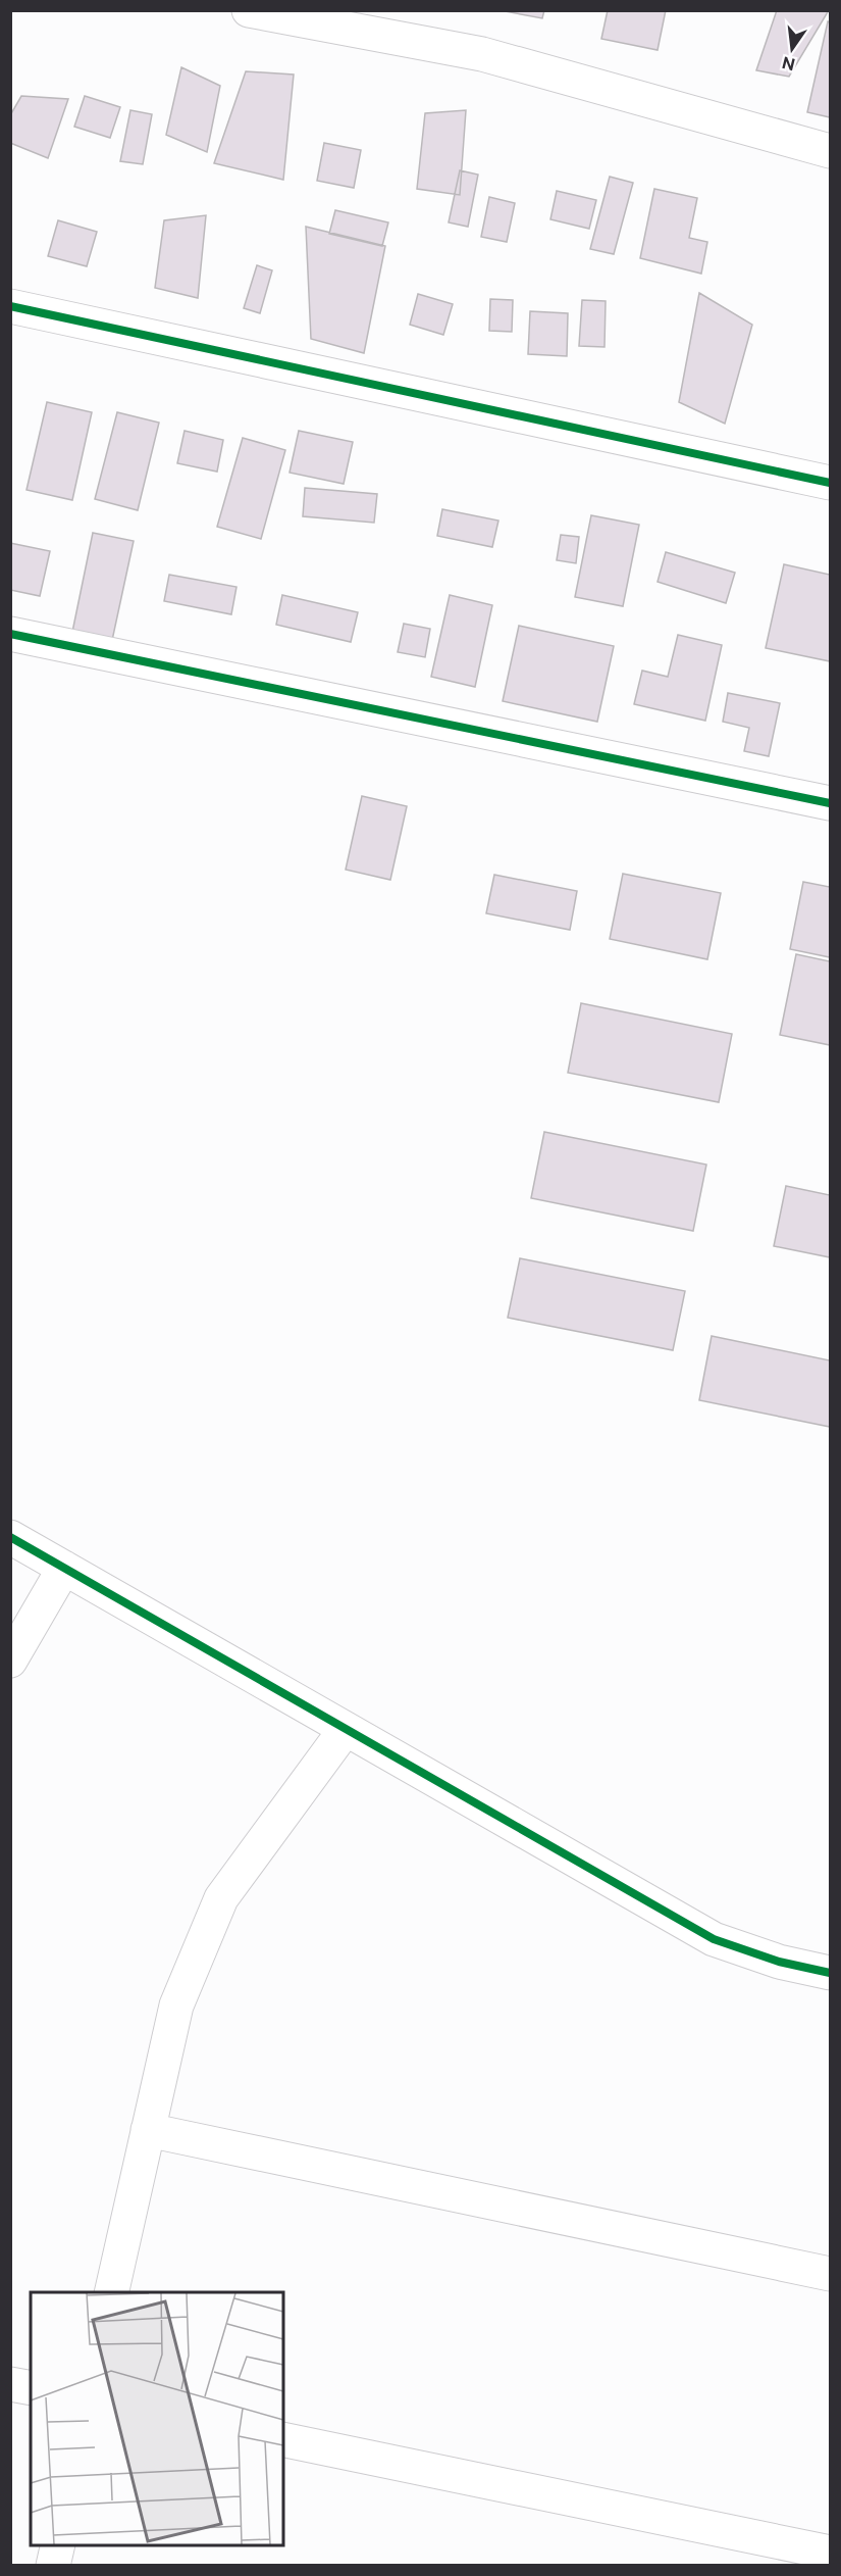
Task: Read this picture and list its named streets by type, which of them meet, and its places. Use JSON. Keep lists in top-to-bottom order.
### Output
{
  "north": "bottom"
}
